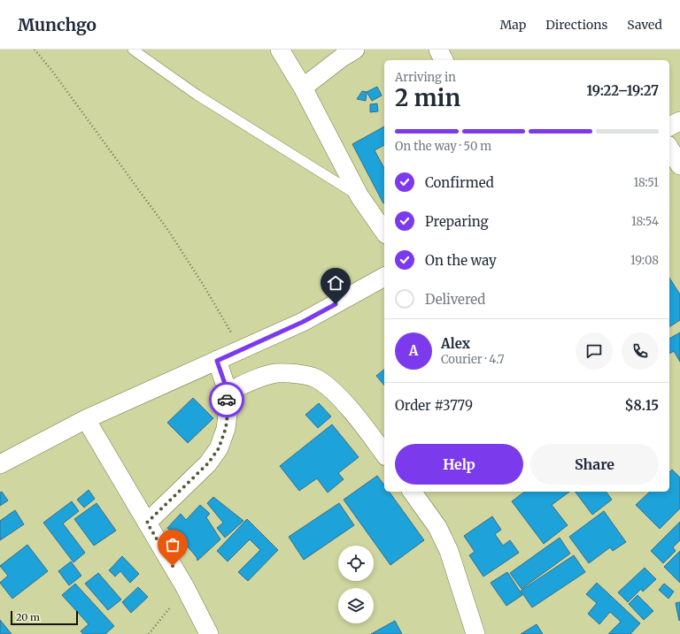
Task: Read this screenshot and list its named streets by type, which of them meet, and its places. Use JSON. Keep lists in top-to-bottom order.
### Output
{
  "scale_bar": "20 m",
  "page": {
    "header": "Munchgo",
    "nav": ["Map", "Directions", "Saved"],
    "heading": ["2 min", "Arriving in", "19:22–19:27"],
    "panel": [
      "Alex",
      "Courier · 4.7",
      "Order #3779",
      "$8.15"
    ],
    "bar": "On the way · 50 m",
    "list": [
      ["Confirmed", "18:51"],
      ["Preparing", "18:54"],
      ["On the way", "19:08"],
      "Delivered"
    ],
    "round": "A",
    "buttons": ["Help", "Share"],
    "scale": "20 m"
  }
}
